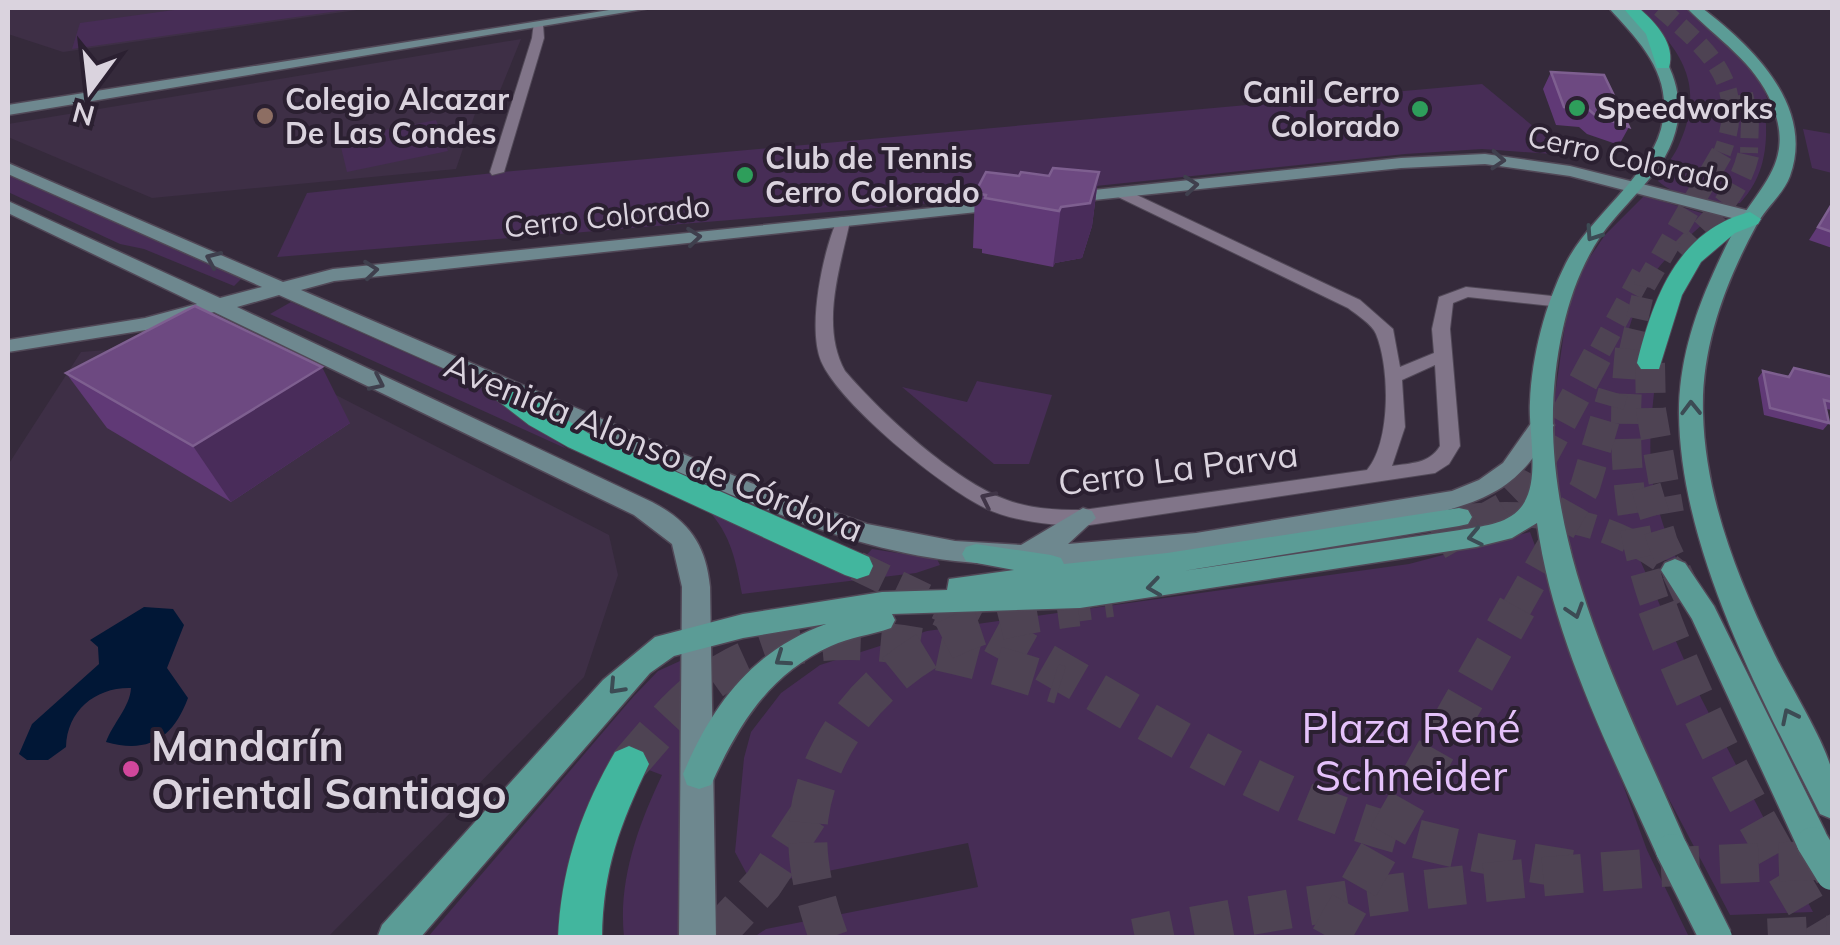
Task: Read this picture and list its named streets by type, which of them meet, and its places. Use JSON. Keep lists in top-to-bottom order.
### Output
{
  "streets": {
    "main road": ["Cerro Colorado", "Avenida Alonso de Córdova"],
    "street": ["Cerro La Parva"]
  },
  "crossings": [
    ["Cerro Colorado", "Avenida Alonso de Córdova"],
    ["Cerro Colorado", "Cerro La Parva"]
  ],
  "one_way": ["Cerro Colorado"],
  "parks": ["Plaza René Schneider"],
  "places": [
    "Speedworks",
    "Canil Cerro Colorado",
    "Colegio Alcazar De Las Condes",
    "Club de Tennis Cerro Colorado",
    "Mandarín Oriental Santiago"
  ],
  "north": "bottom"
}
